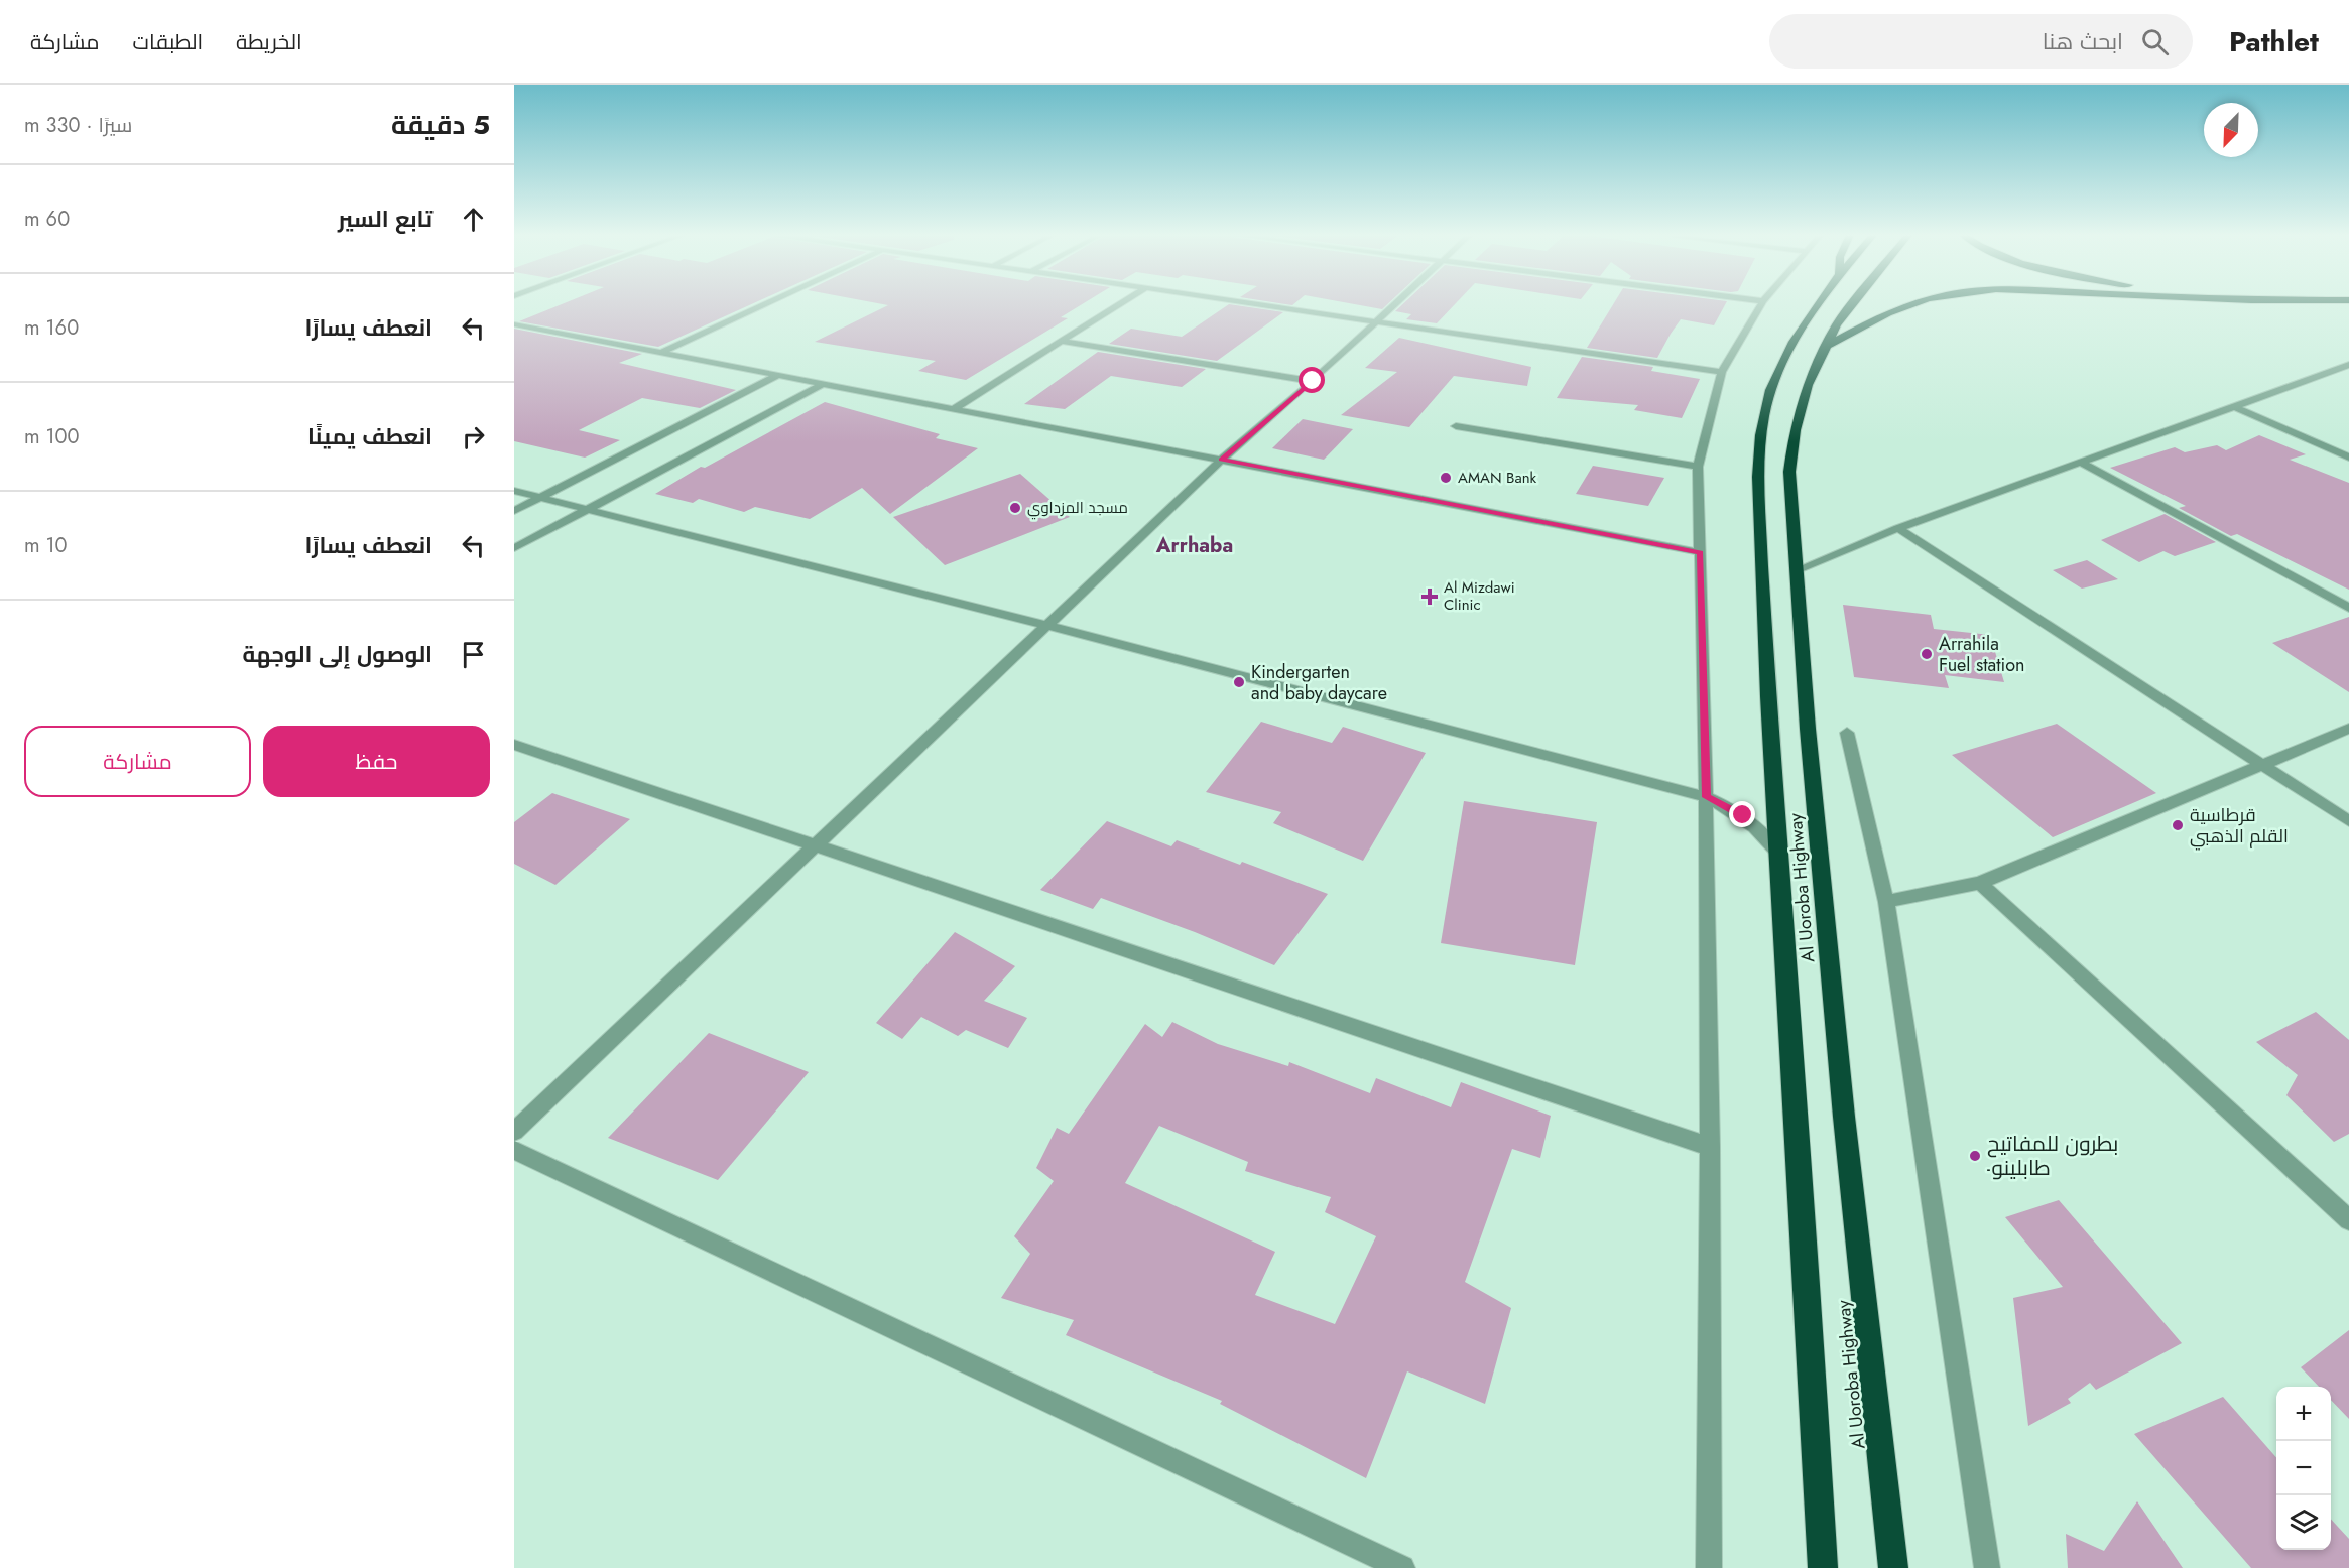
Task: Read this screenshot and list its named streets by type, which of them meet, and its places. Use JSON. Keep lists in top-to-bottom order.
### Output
{
  "streets": {
    "highway": ["Al Uoroba Highway"]
  },
  "districts": ["Arrhaba"],
  "places": {
    "other": [
      "AMAN Bank",
      "مسجد المزداوي",
      "Arrahila Fuel station",
      "Kindergarten and baby daycare",
      "قرطاسية القلم الذهبي",
      "بطرون للمفاتيح -طابلينو"
    ],
    "health": ["Al Mizdawi Clinic"]
  },
  "north": "bottom left",
  "page": {
    "header": "Pathlet",
    "search": "ابحث هنا",
    "nav": ["الخريطة", "الطبقات", "مشاركة"],
    "heading": ["5 دقيقة", "سيرًا · 330 m"],
    "list": [
      ["تابع السير", "60 m"],
      ["انعطف يسارًا", "160 m"],
      ["انعطف يمينًا", "100 m"],
      ["انعطف يسارًا", "10 m"],
      "الوصول إلى الوجهة"
    ],
    "buttons": ["حفظ", "مشاركة"],
    "map_buttons": ["+", "−"]
  }
}
